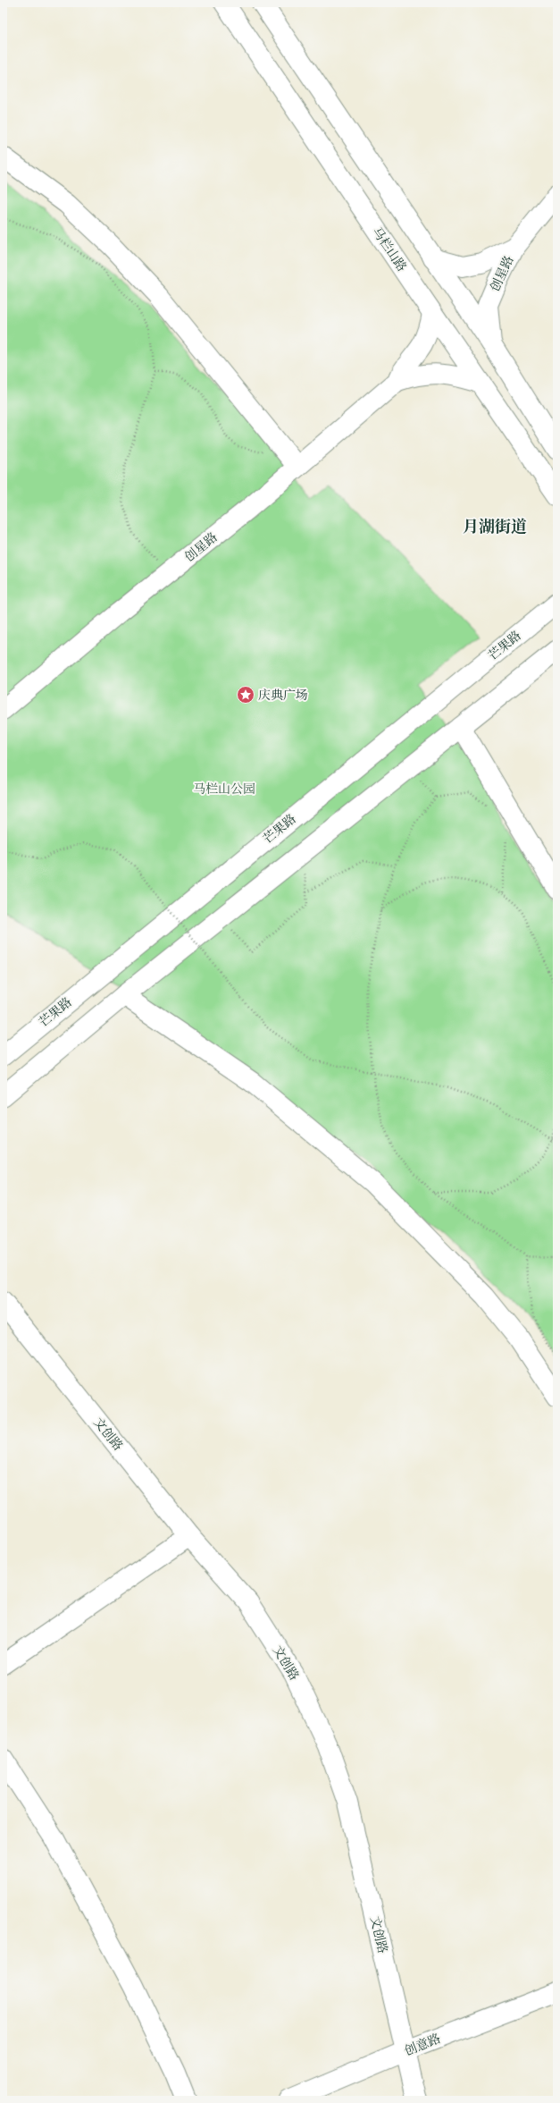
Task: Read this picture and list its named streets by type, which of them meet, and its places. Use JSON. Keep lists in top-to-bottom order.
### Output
{
  "streets": {
    "street": [
      "马栏山路",
      "创星路",
      "芒果路",
      "文创路",
      "创意路"
    ]
  },
  "crossings": [
    ["文创路", "创意路"]
  ],
  "districts": ["月湖街道"],
  "parks": ["马栏山公园"],
  "places": {
    "place": ["庆典广场"]
  }
}
